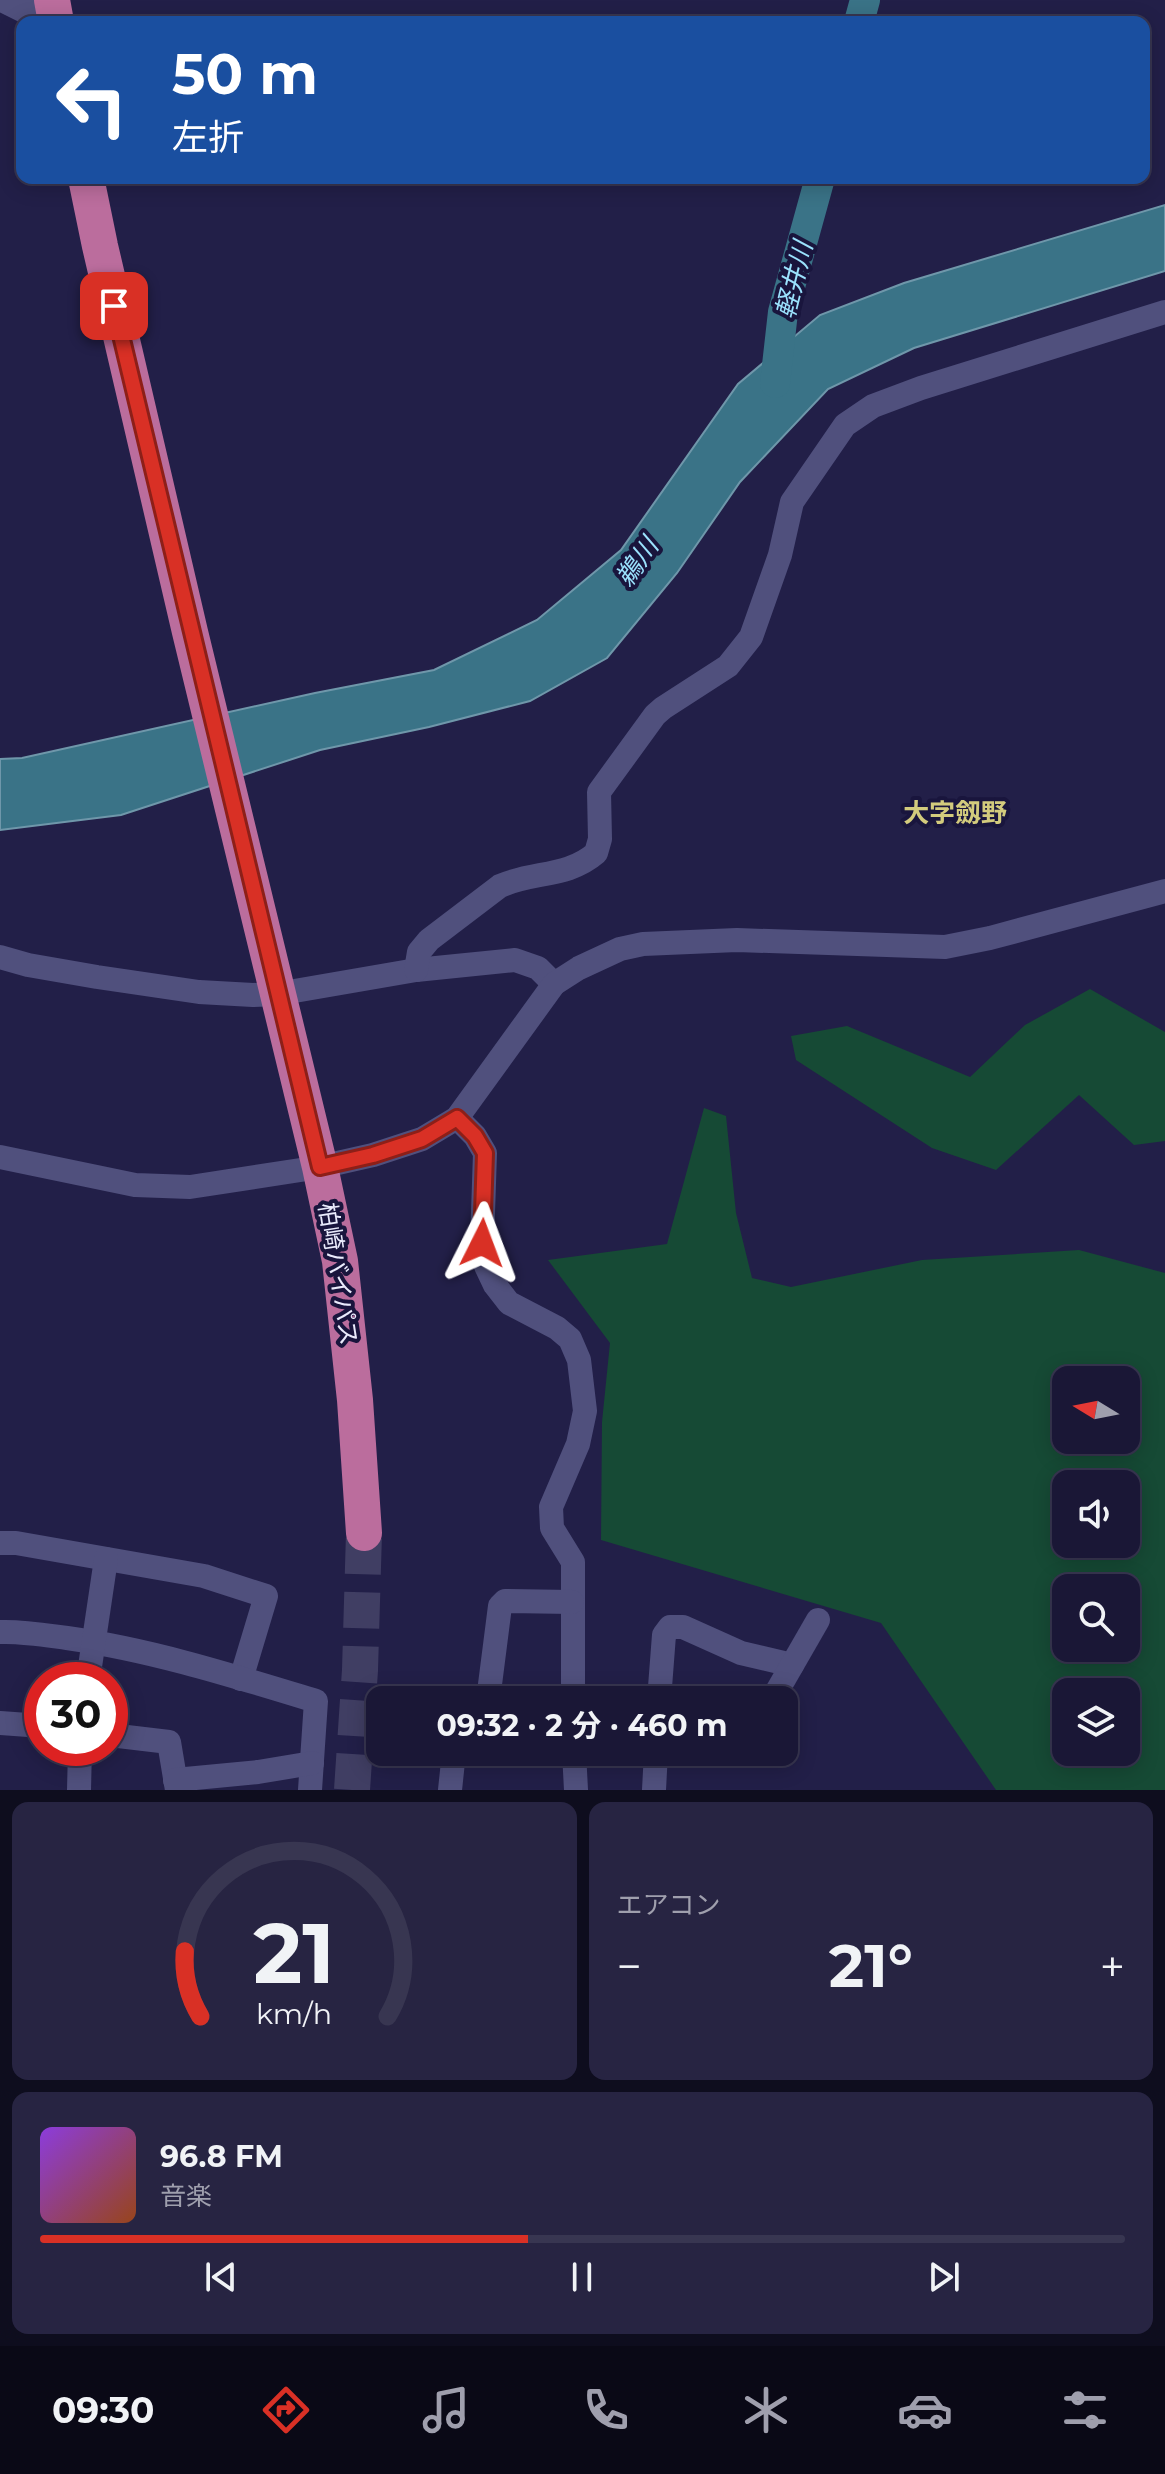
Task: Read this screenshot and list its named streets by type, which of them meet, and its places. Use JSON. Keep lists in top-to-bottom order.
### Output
{
  "streets": {
    "highway": ["柏崎バイパス"]
  },
  "districts": ["大字劔野"],
  "water": ["軽井川", "鵜川"],
  "north": "left",
  "page": {
    "turn": ["50 m", "左折"],
    "limit": "30",
    "trip": "09:32 · 2 分 · 460 m",
    "tile": "エアコン",
    "heat": ["−", "21°", "+"],
    "song": ["96.8 FM", "音楽"],
    "tabs": "09:30",
    "gauge": ["21", "km/h"]
  }
}
